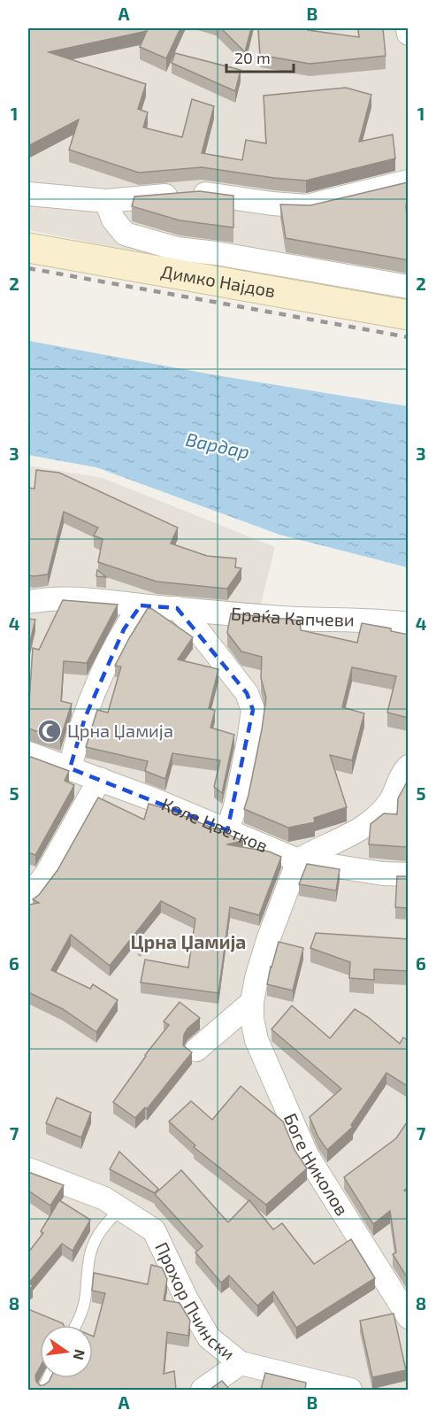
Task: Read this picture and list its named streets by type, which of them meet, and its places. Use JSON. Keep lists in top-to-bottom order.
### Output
{
  "streets": {
    "main road": ["Димко Најдов"],
    "street": [
      "Браќа Капчеви",
      "Коле Цветков",
      "Боге Николов",
      "Прохор Пчински"
    ]
  },
  "crossings": [
    ["Коле Цветков", "Боге Николов"]
  ],
  "districts": ["Црна Џамија"],
  "water": ["Вардар"],
  "places": {
    "mosque": ["Црна Џамија"]
  },
  "scale_bar": "20 m",
  "north": "right",
  "grid": {
    "columns": ["A", "B"],
    "rows": [
      "1",
      "2",
      "3",
      "4",
      "5",
      "6",
      "7",
      "8"
    ]
  }
}
